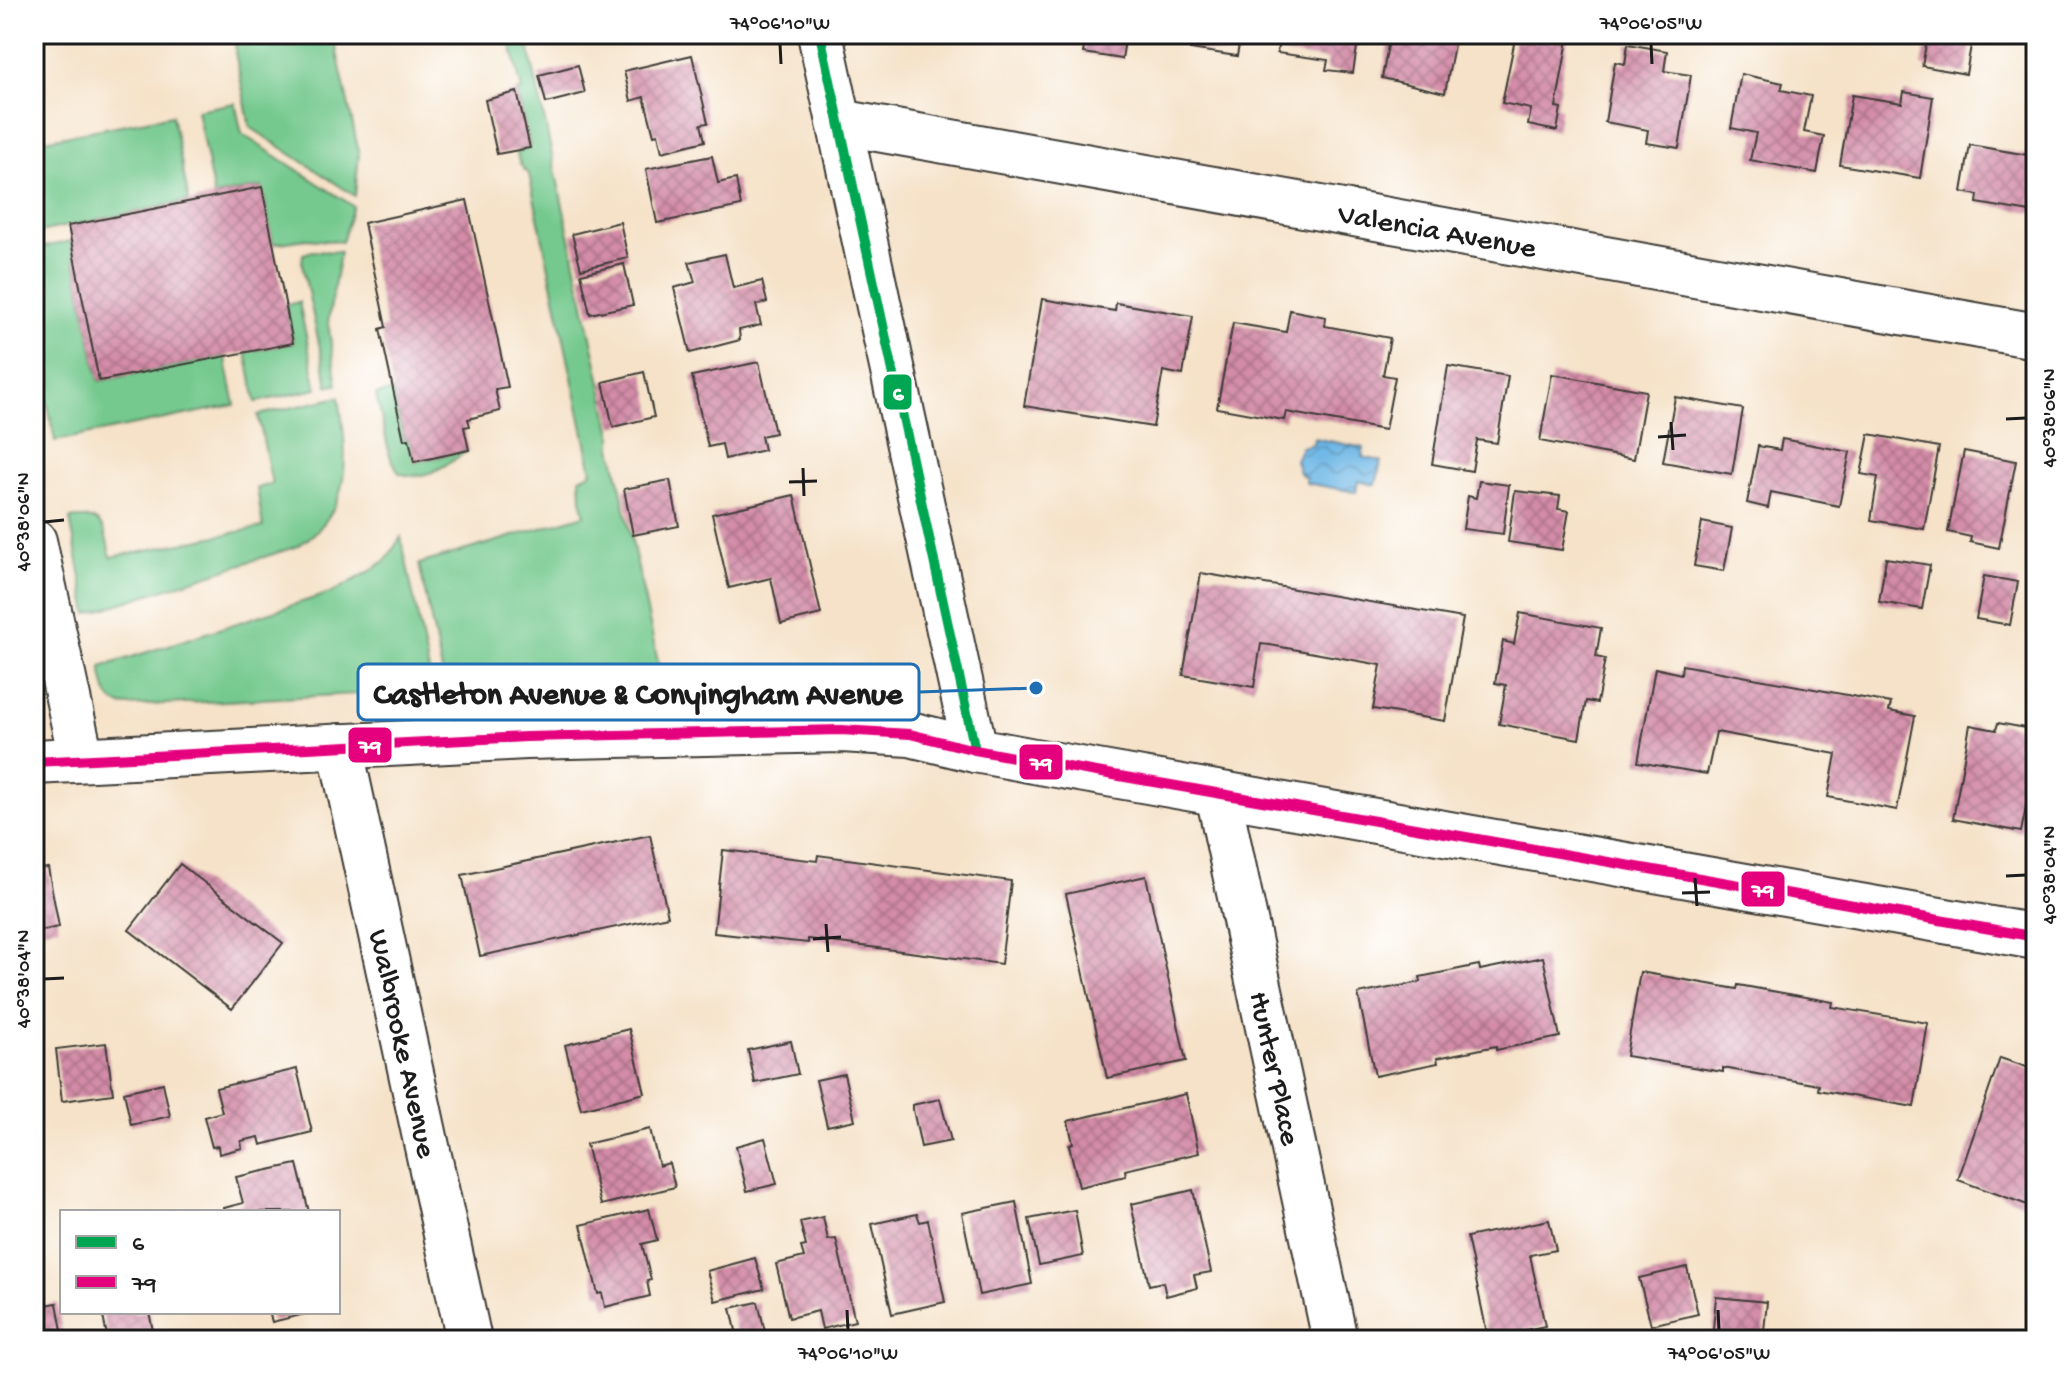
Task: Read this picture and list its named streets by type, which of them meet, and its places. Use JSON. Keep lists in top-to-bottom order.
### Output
{
  "streets": {
    "street": ["Valencia Avenue", "Walbrooke Avenue", "Hunter Place"]
  },
  "places": ["Castleton Avenue & Conyingham Avenue"],
  "lines": ["transit line 6", "transit line 79"],
  "legend": ["6", "79"],
  "coordinates": [
    "74°06'10\"W",
    "74°06'05\"W",
    "40°38'06\"N",
    "40°38'04\"N"
  ]
}
